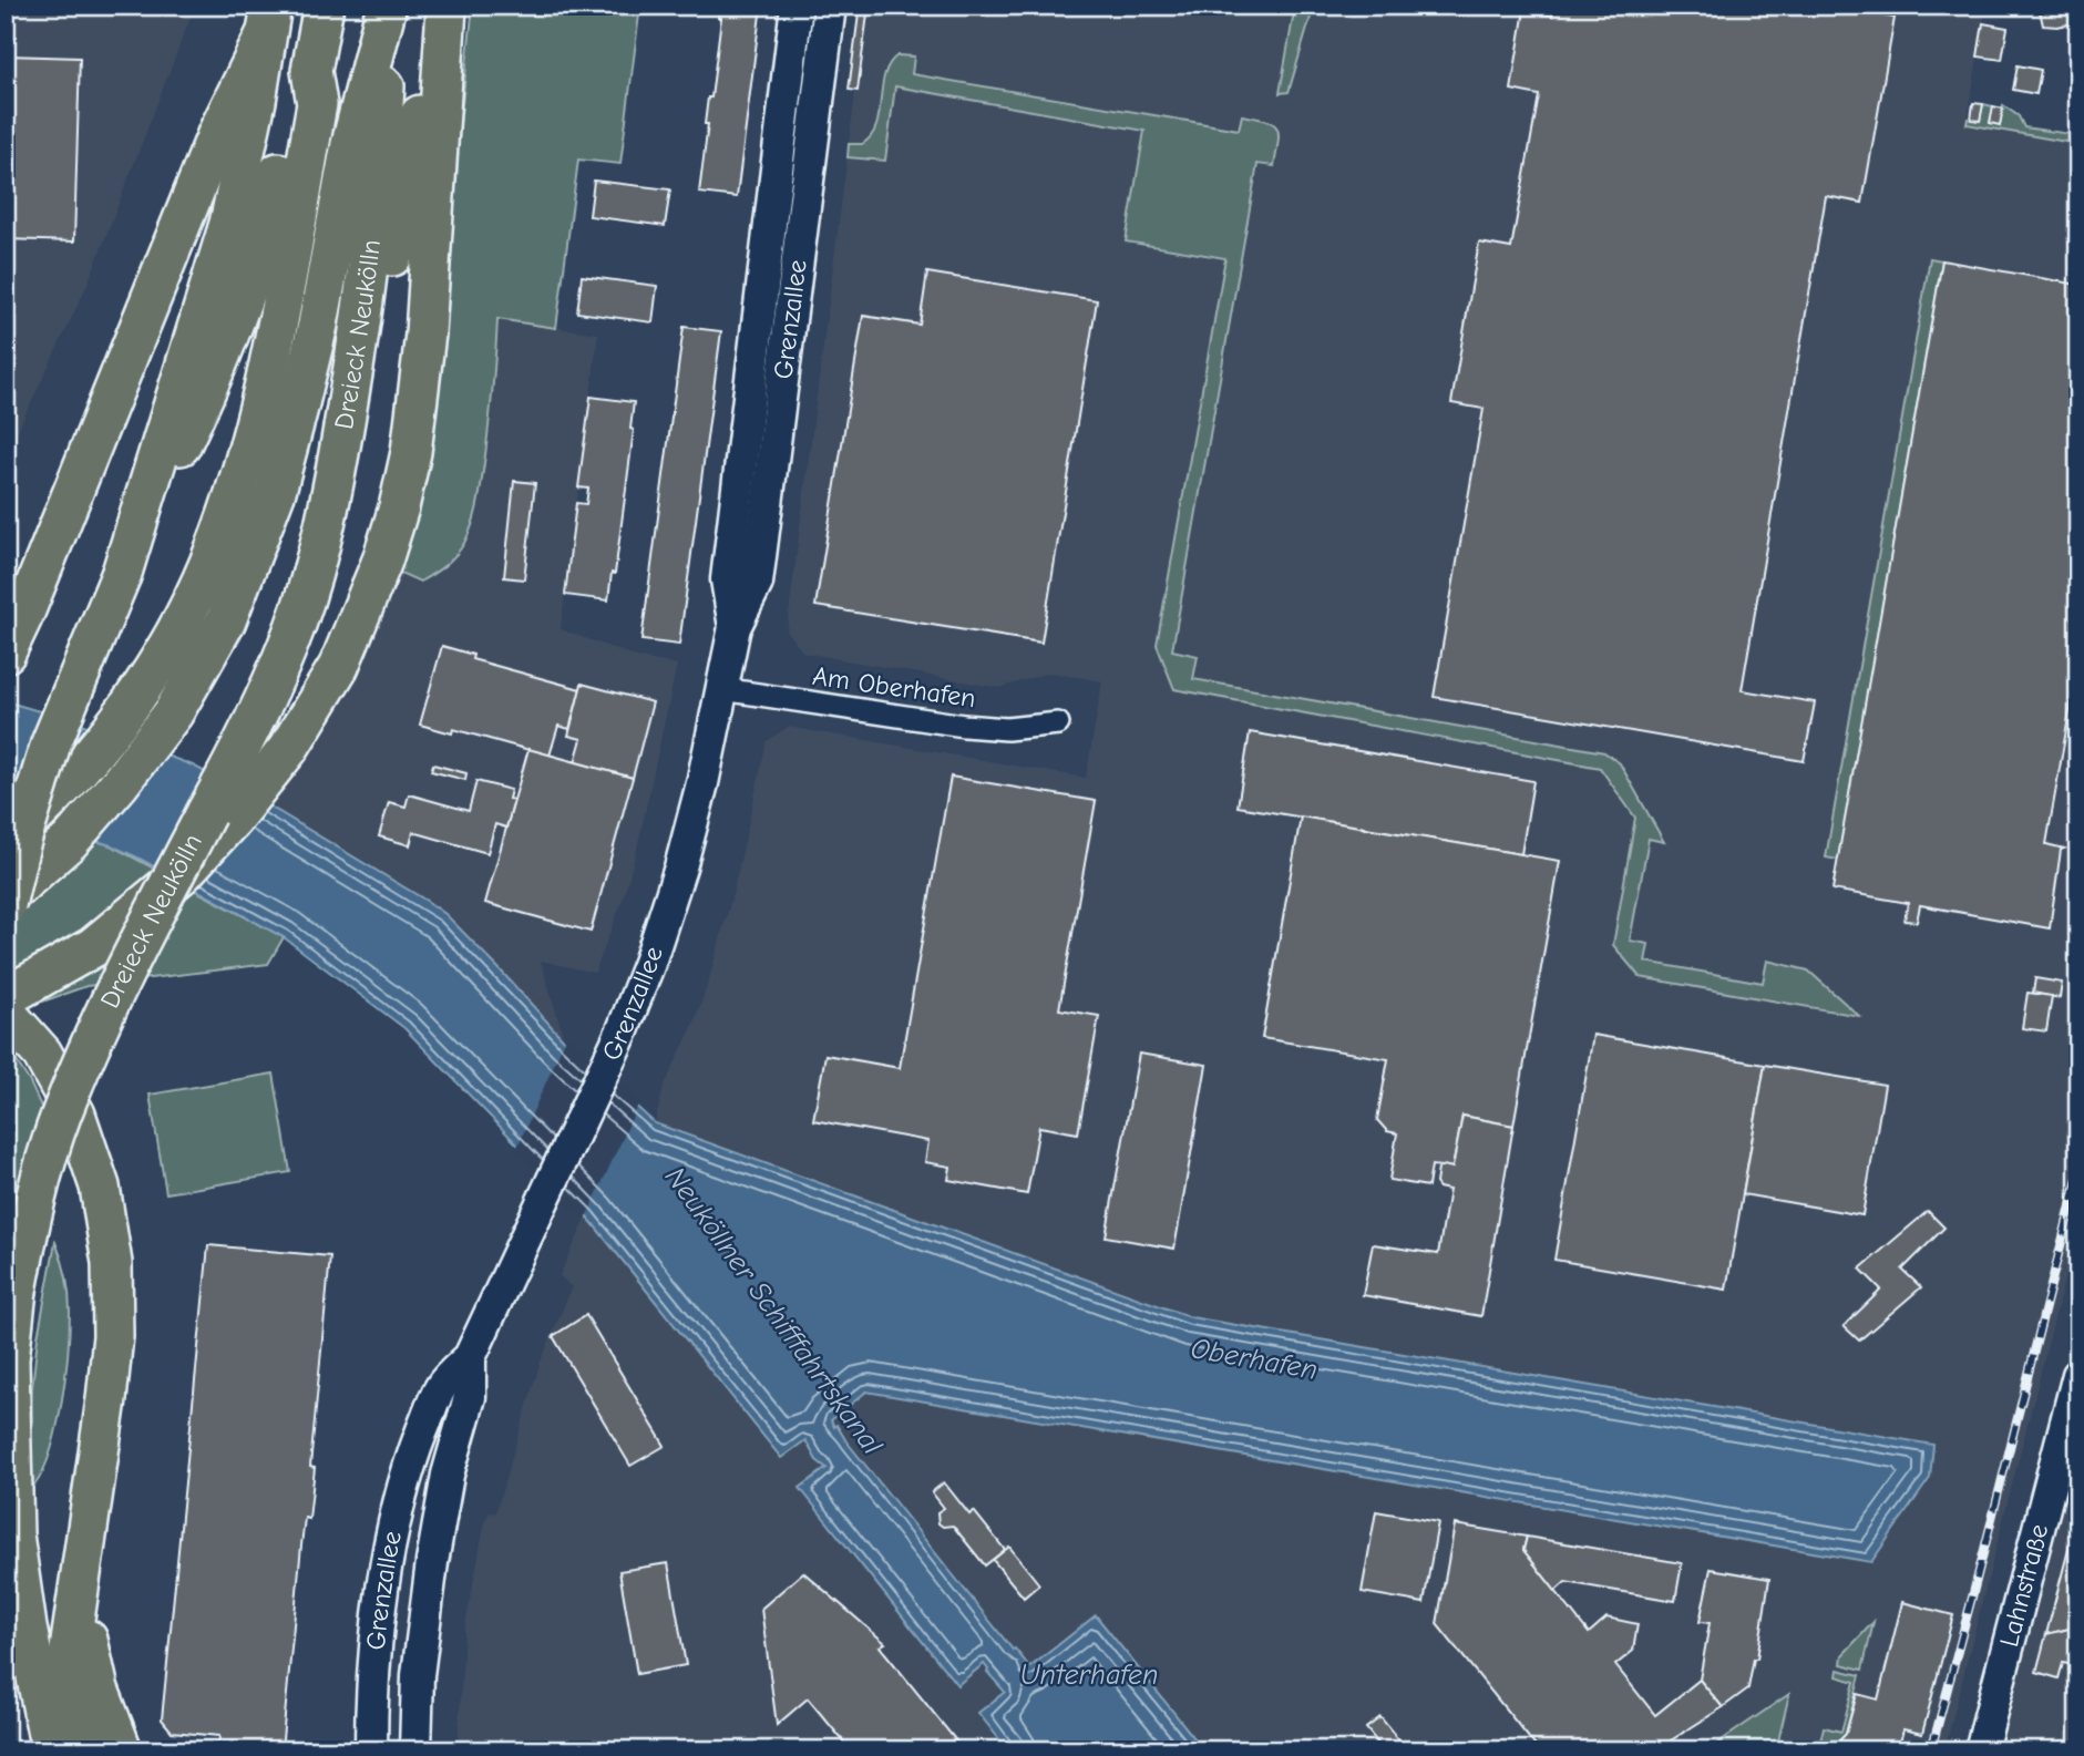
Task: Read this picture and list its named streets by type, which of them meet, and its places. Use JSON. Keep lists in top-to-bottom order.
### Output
{
  "streets": {
    "highway": ["Dreieck Neukölln"],
    "main road": ["Grenzallee", "Lahnstraße"],
    "street": ["Am Oberhafen"]
  },
  "crossings": [
    ["Grenzallee", "Am Oberhafen"]
  ],
  "water": ["Neuköllner Schifffahrtskanal", "Oberhafen", "Unterhafen"]
}
